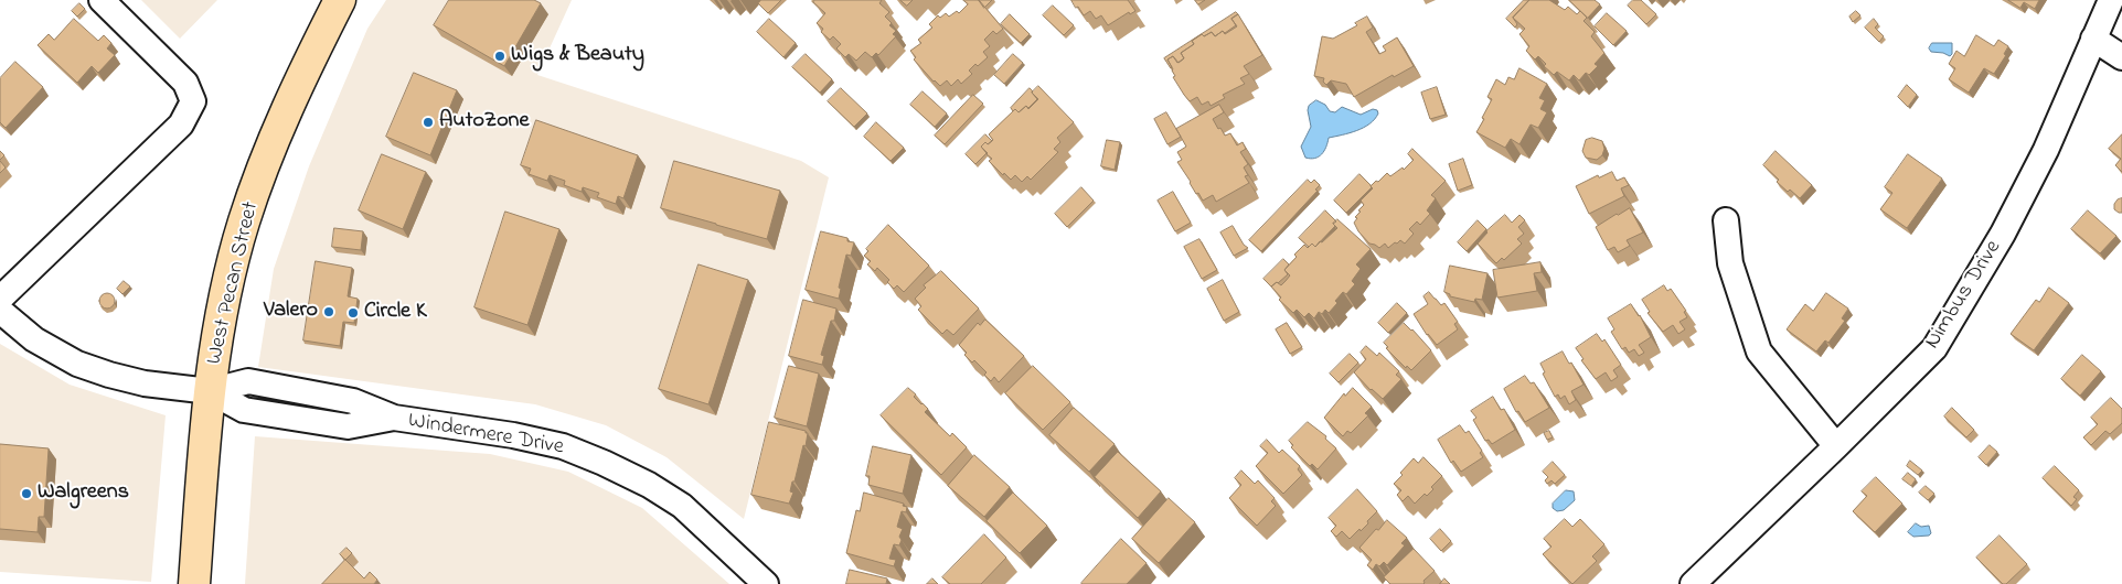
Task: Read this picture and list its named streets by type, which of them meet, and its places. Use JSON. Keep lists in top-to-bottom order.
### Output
{
  "streets": {
    "main road": ["West Pecan Street"],
    "street": ["Nimbus Drive", "Windermere Drive"]
  },
  "crossings": [
    ["West Pecan Street", "Windermere Drive"]
  ],
  "places": [
    "Wigs & Beauty",
    "AutoZone",
    "Valero",
    "Circle K",
    "Walgreens"
  ]
}
